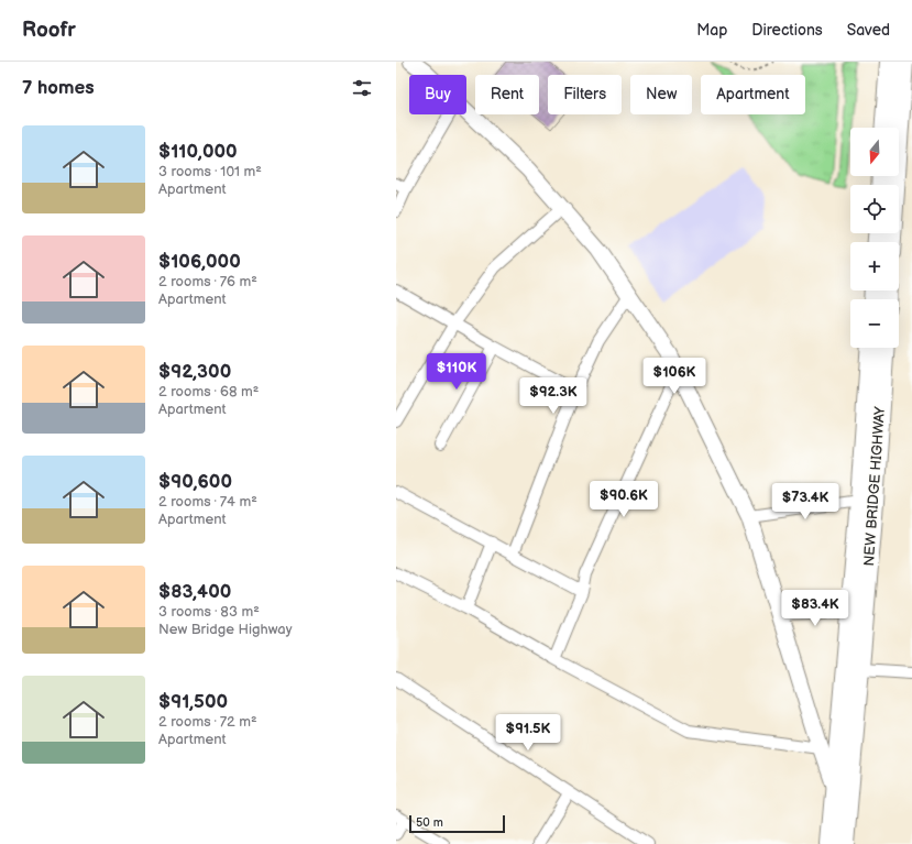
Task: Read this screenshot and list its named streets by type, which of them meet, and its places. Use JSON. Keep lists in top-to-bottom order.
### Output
{
  "streets": {
    "main road": ["NEW BRIDGE HIGHWAY"]
  },
  "scale_bar": "50 m",
  "north": "bottom",
  "page": {
    "header": "Roofr",
    "nav": ["Map", "Directions", "Saved"],
    "heading": "7 homes",
    "chip": [
      "Buy",
      "Rent",
      "Filters",
      "New",
      "Apartment"
    ],
    "list": [
      {
        "name": "$110,000",
        "note": "3 rooms · 101 m² · Apartment"
      },
      {
        "name": "$106,000",
        "note": "2 rooms · 76 m² · Apartment"
      },
      {
        "name": "$92,300",
        "note": "2 rooms · 68 m² · Apartment"
      },
      {
        "name": "$90,600",
        "note": "2 rooms · 74 m² · Apartment"
      },
      {
        "name": "$83,400",
        "note": "3 rooms · 83 m² · New Bridge Highway"
      },
      {
        "name": "$91,500",
        "note": "2 rooms · 72 m² · Apartment"
      }
    ],
    "map_buttons": ["+", "−"],
    "price": [
      "$110K",
      "$106K",
      "$92.3K",
      "$90.6K",
      "$73.4K",
      "$83.4K",
      "$91.5K"
    ],
    "scale": "50 m"
  }
}
